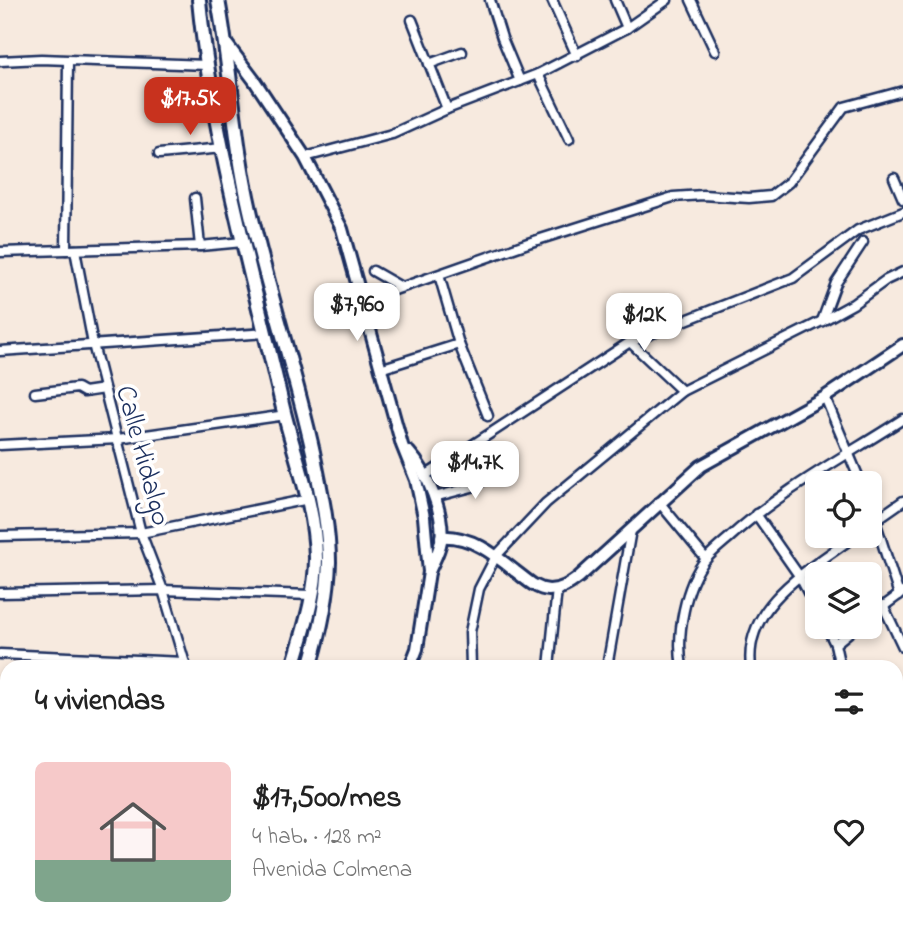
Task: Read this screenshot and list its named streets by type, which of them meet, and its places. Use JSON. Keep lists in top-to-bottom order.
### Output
{
  "streets": {
    "street": ["Calle Hidalgo"]
  },
  "page": {
    "price": [
      "$17.5K",
      "$7,960",
      "$12K",
      "$14.7K"
    ],
    "heading": "4 viviendas",
    "list": [
      {
        "name": "$17,500/mes",
        "note": "4 hab. · 128 m² · Avenida Colmena"
      }
    ]
  }
}
